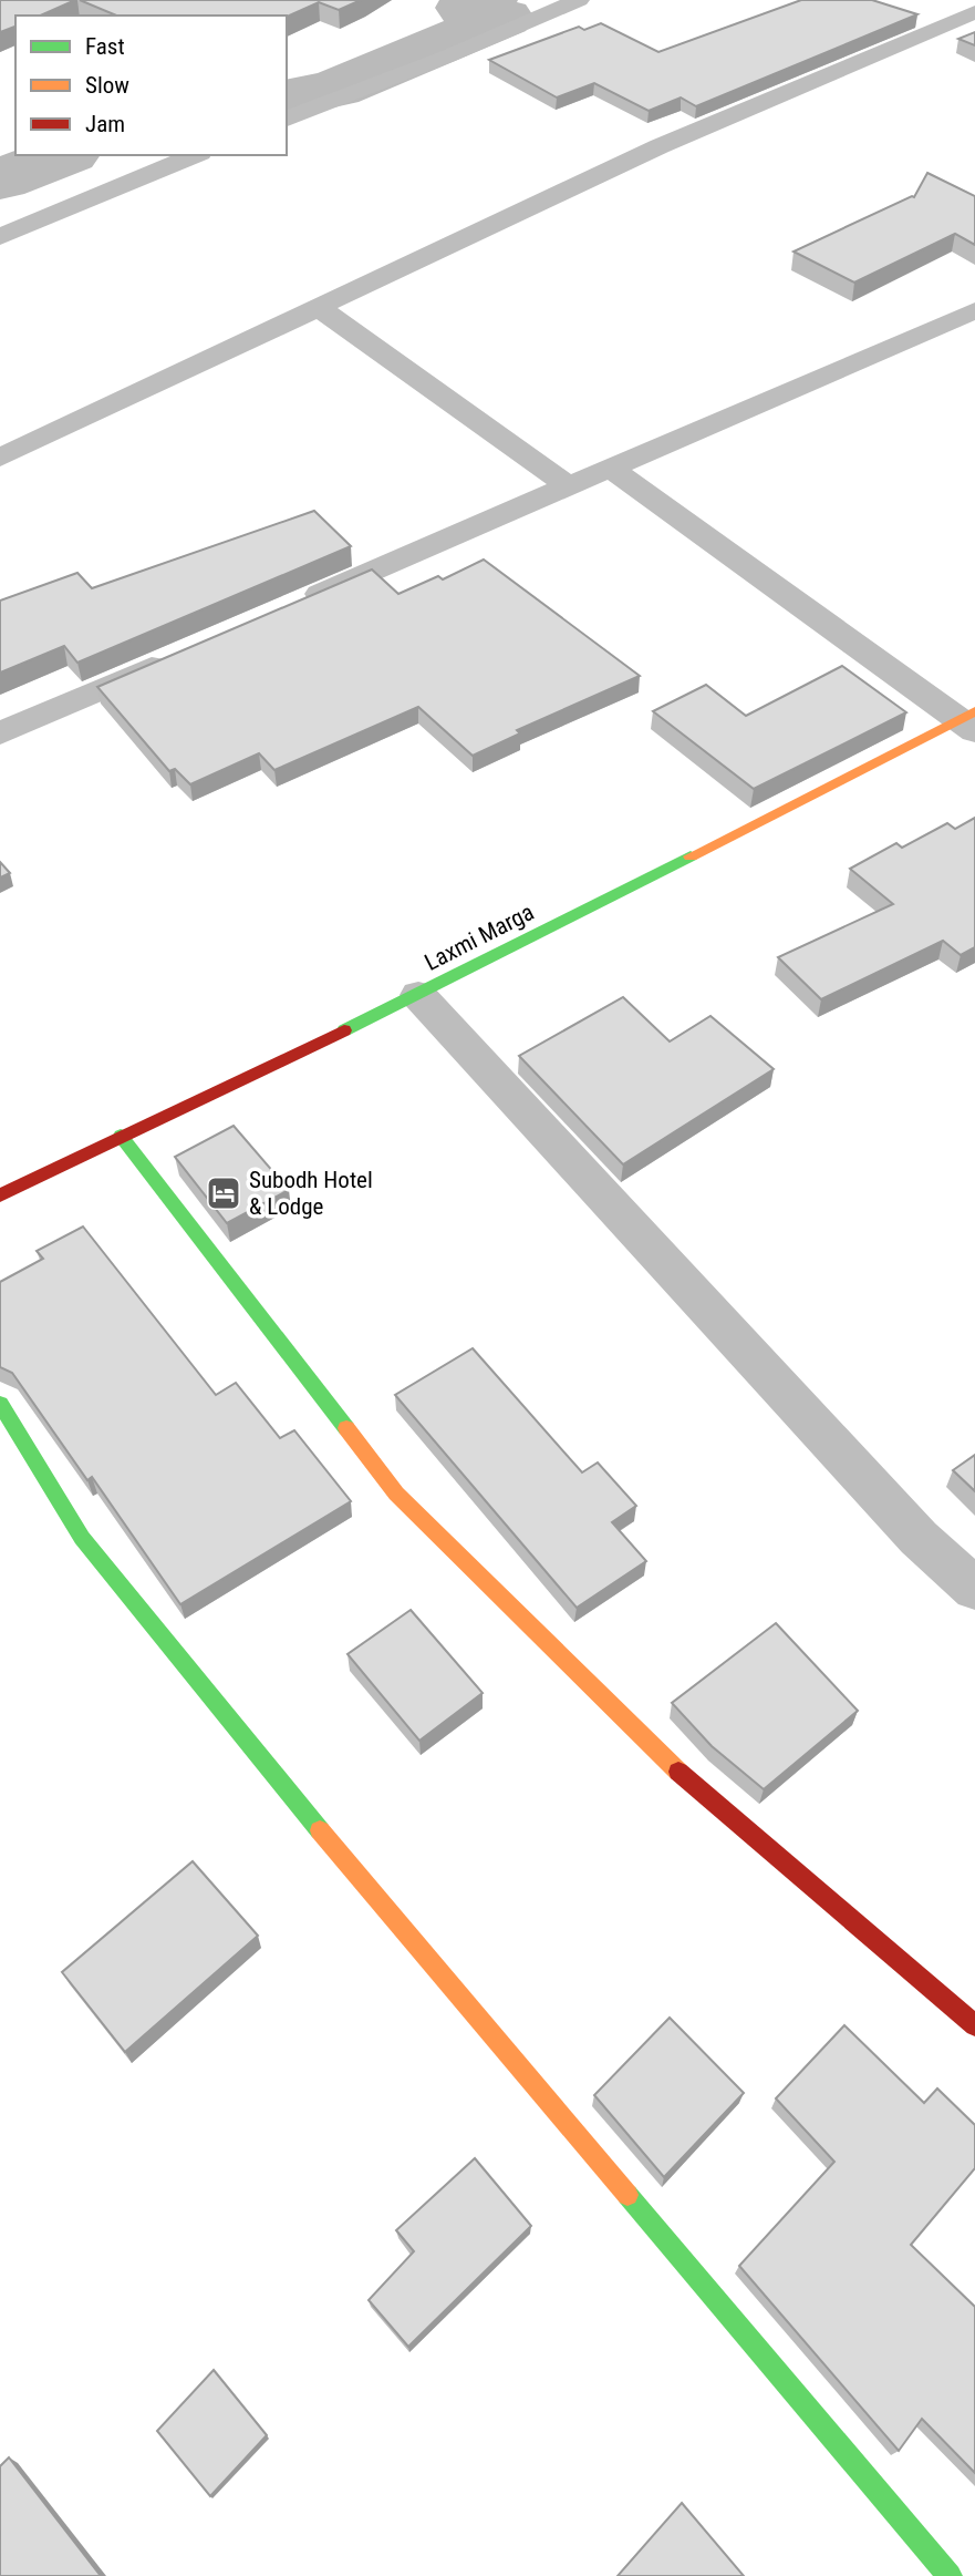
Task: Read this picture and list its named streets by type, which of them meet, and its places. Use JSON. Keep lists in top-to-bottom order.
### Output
{
  "streets": {
    "street": ["Laxmi Marga"]
  },
  "places": {
    "hotel": ["Subodh Hotel & Lodge"]
  },
  "legend": ["Fast", "Slow", "Jam"]
}
